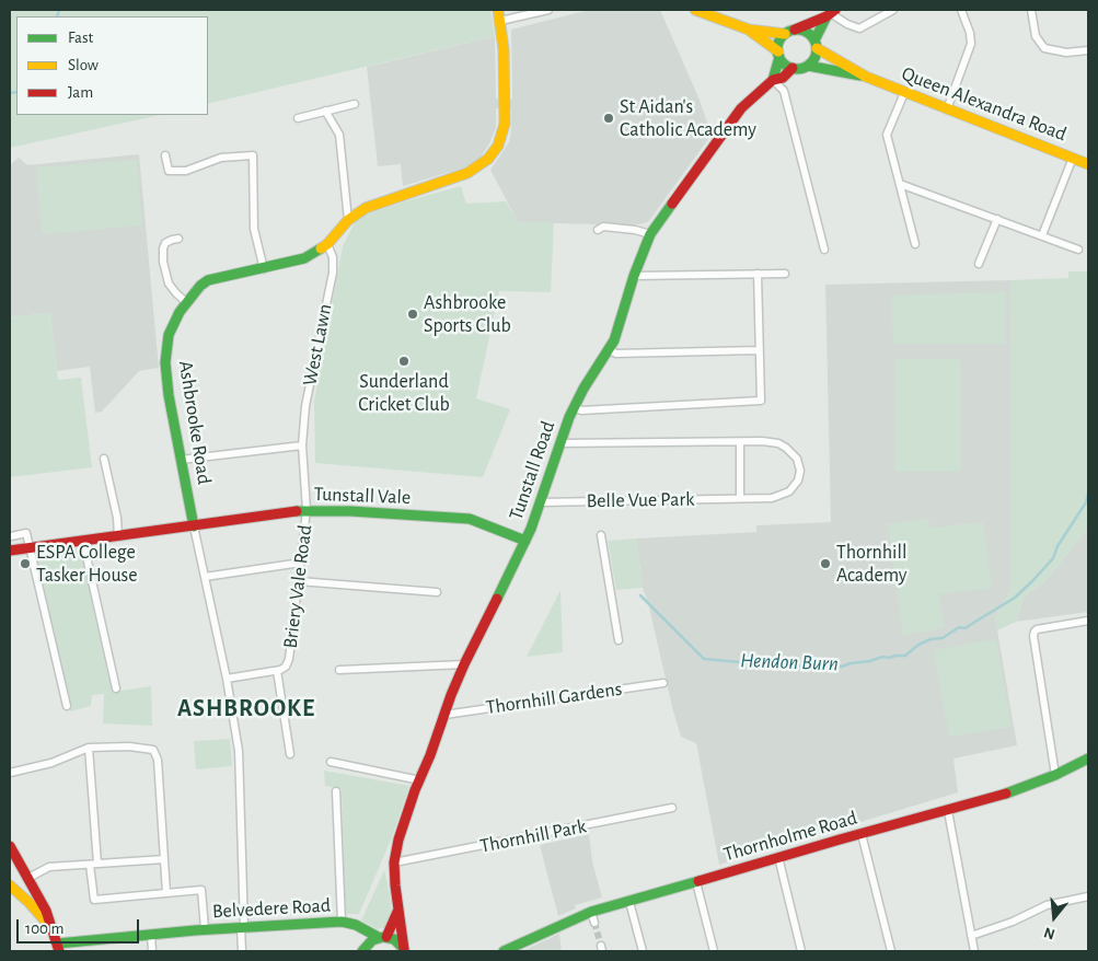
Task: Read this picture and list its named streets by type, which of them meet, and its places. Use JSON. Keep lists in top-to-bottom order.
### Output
{
  "streets": {
    "main road": [
      "Queen Alexandra Road",
      "Ashbrooke Road",
      "Tunstall Road",
      "Tunstall Vale",
      "Thornholme Road",
      "Belvedere Road"
    ],
    "street": [
      "West Lawn",
      "Belle Vue Park",
      "Briery Vale Road",
      "Thornhill Gardens",
      "Thornhill Park"
    ]
  },
  "crossings": [
    ["Queen Alexandra Road", "Tunstall Road"],
    ["West Lawn", "Ashbrooke Road"],
    ["West Lawn", "Briery Vale Road"],
    ["Ashbrooke Road", "Tunstall Vale"],
    ["Tunstall Road", "Tunstall Vale"],
    ["Tunstall Road", "Belle Vue Park"],
    ["Tunstall Road", "Thornhill Gardens"],
    ["Tunstall Road", "Thornhill Park"],
    ["Tunstall Road", "Belvedere Road"],
    ["Tunstall Vale", "Briery Vale Road"]
  ],
  "districts": ["ASHBROOKE"],
  "water": ["Hendon Burn"],
  "places": [
    "St Aidan's Catholic Academy",
    "Ashbrooke Sports Club",
    "Sunderland Cricket Club",
    "ESPA College Tasker House",
    "Thornhill Academy"
  ],
  "legend": ["Fast", "Slow", "Jam"],
  "scale_bar": "100 m",
  "north": "bottom"
}
